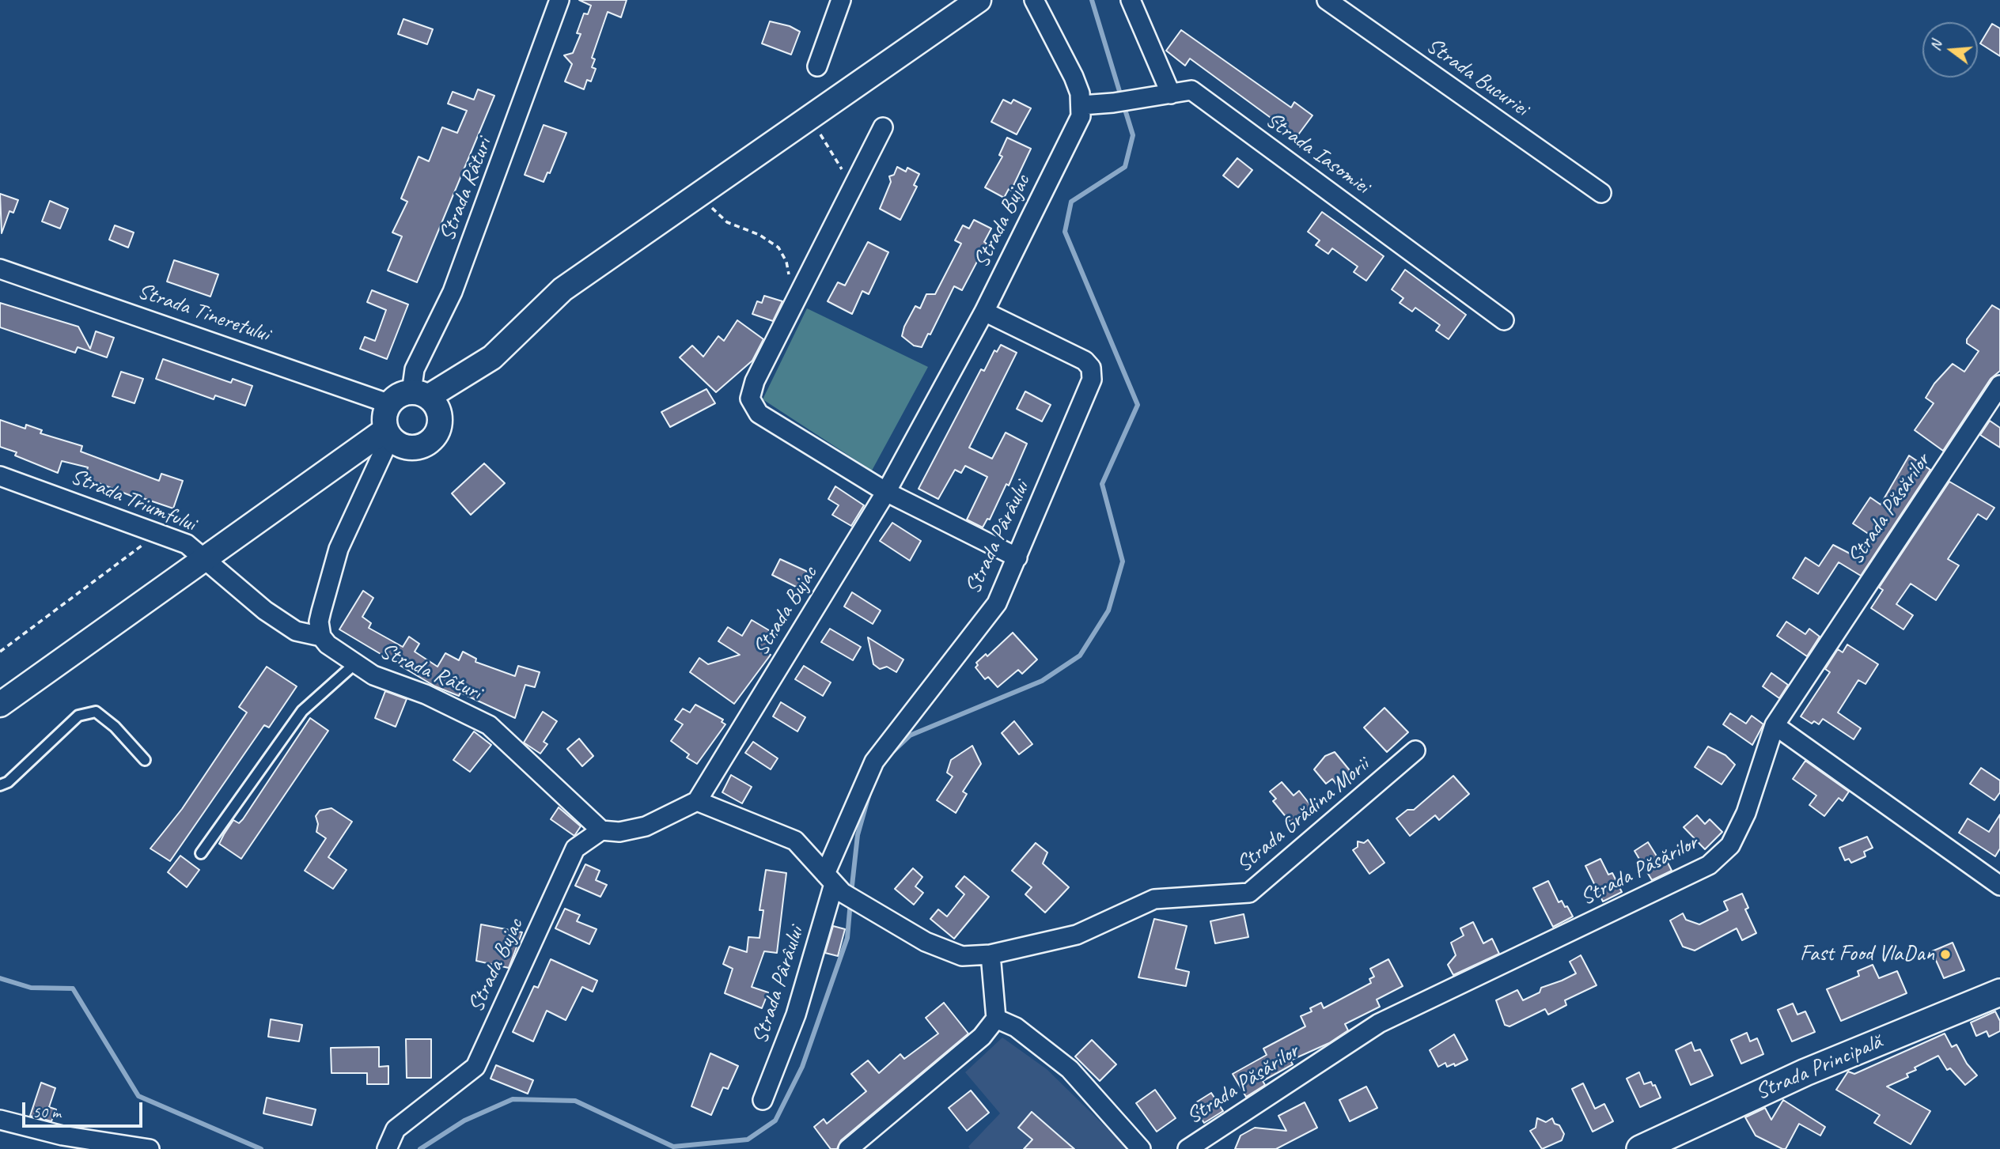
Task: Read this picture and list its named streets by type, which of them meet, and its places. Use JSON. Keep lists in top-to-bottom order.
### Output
{
  "streets": {
    "main road": ["Strada Principală"],
    "street": [
      "Strada Bucuriei",
      "Strada Iasomiei",
      "Strada Râturi",
      "Strada Bujac",
      "Strada Tineretului",
      "Strada Triumfului",
      "Strada Păsărilor",
      "Strada Pârâului",
      "Strada Grădina Morii"
    ]
  },
  "crossings": [
    ["Strada Iasomiei", "Strada Bujac"],
    ["Strada Râturi", "Strada Bujac"],
    ["Strada Râturi", "Strada Tineretului"],
    ["Strada Râturi", "Strada Triumfului"],
    ["Strada Bujac", "Strada Pârâului"],
    ["Strada Bujac", "Strada Grădina Morii"],
    ["Strada Pârâului", "Strada Grădina Morii"]
  ],
  "places": ["Fast Food VlaDan"],
  "scale_bar": "50 m",
  "north": "left"
}
